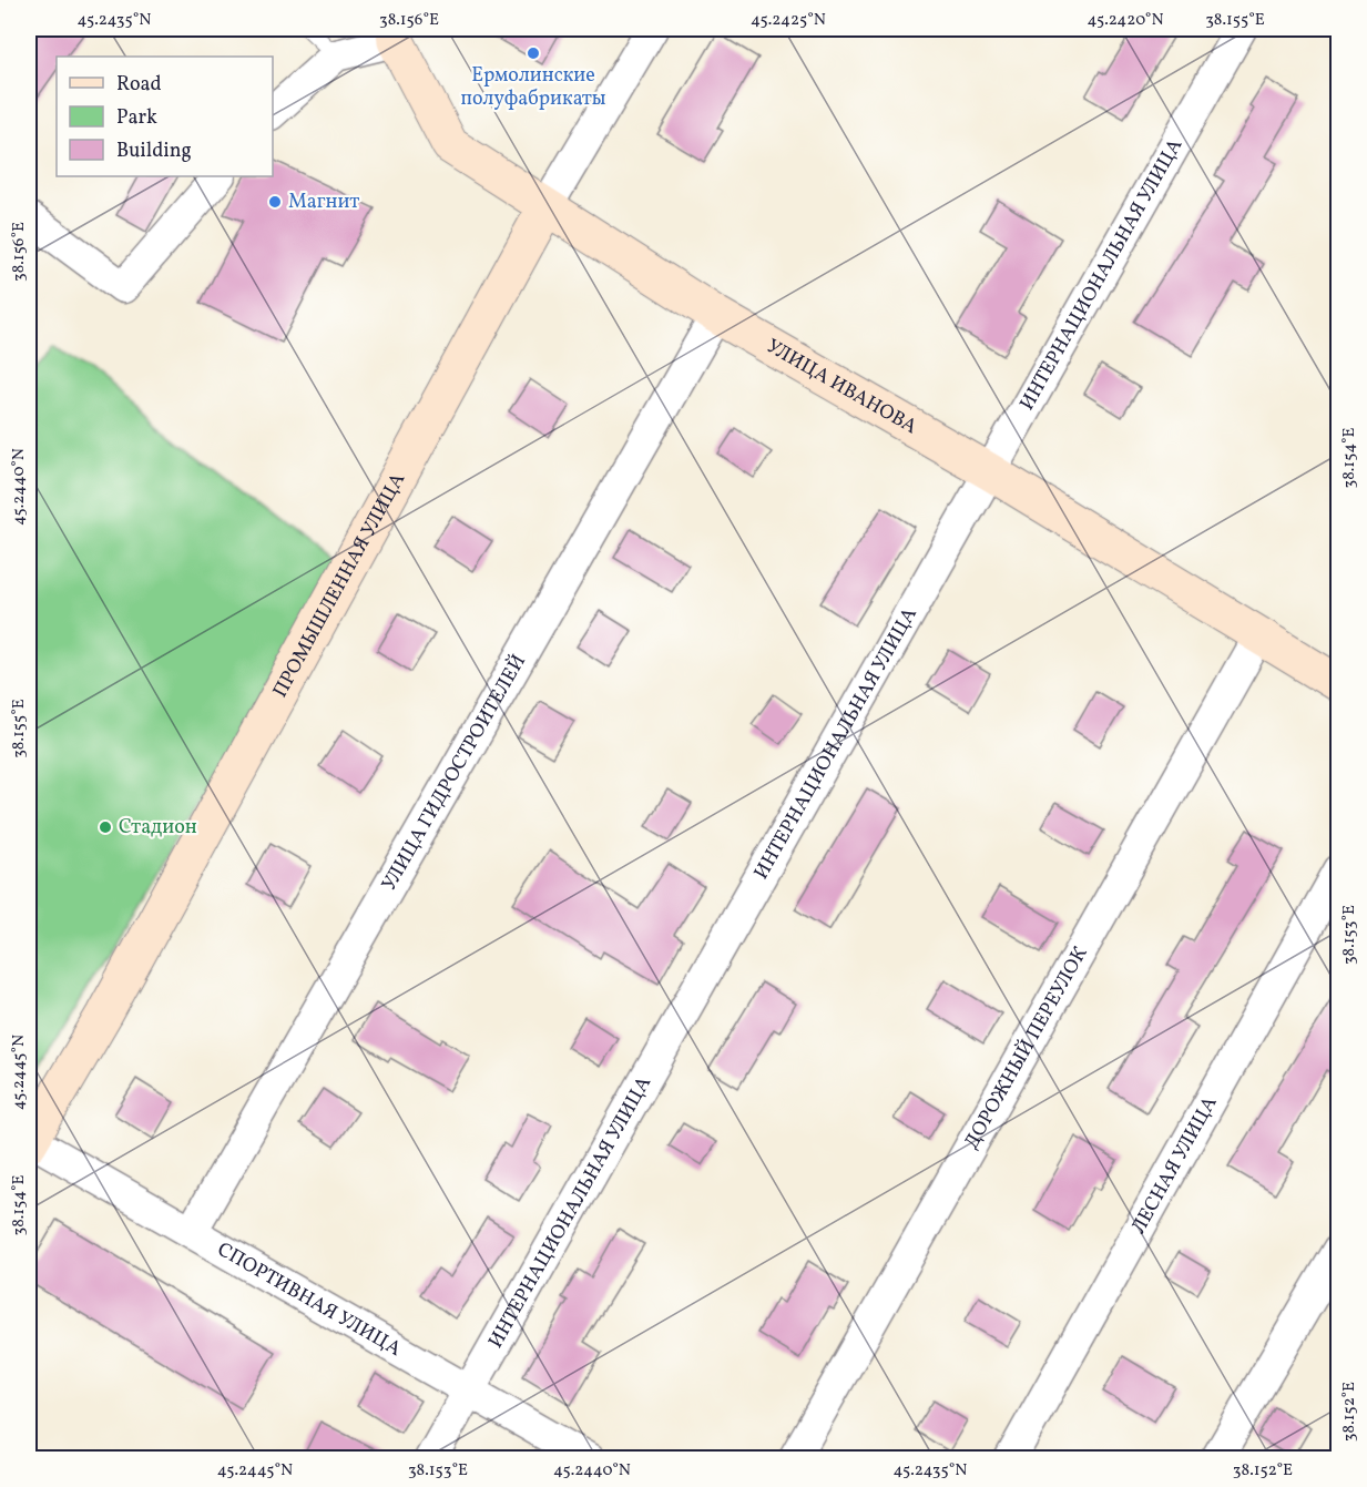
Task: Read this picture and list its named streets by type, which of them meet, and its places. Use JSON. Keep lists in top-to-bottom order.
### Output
{
  "streets": {
    "street": [
      "ИНТЕРНАЦИОНАЛЬНАЯ УЛИЦА",
      "УЛИЦА ИВАНОВА",
      "ПРОМЫШЛЕННАЯ УЛИЦА",
      "УЛИЦА ГИДРОСТРОИТЕЛЕЙ",
      "ДОРОЖНЫЙ ПЕРЕУЛОК",
      "ЛЕСНАЯ УЛИЦА",
      "СПОРТИВНАЯ УЛИЦА"
    ]
  },
  "crossings": [
    ["ИНТЕРНАЦИОНАЛЬНАЯ УЛИЦА", "УЛИЦА ИВАНОВА"],
    ["ИНТЕРНАЦИОНАЛЬНАЯ УЛИЦА", "СПОРТИВНАЯ УЛИЦА"],
    ["УЛИЦА ИВАНОВА", "ПРОМЫШЛЕННАЯ УЛИЦА"],
    ["УЛИЦА ИВАНОВА", "УЛИЦА ГИДРОСТРОИТЕЛЕЙ"],
    ["УЛИЦА ИВАНОВА", "ДОРОЖНЫЙ ПЕРЕУЛОК"],
    ["ПРОМЫШЛЕННАЯ УЛИЦА", "СПОРТИВНАЯ УЛИЦА"],
    ["УЛИЦА ГИДРОСТРОИТЕЛЕЙ", "СПОРТИВНАЯ УЛИЦА"]
  ],
  "places": ["Ермолинские полуфабрикаты", "Магнит", "Стадион"],
  "legend": ["Road", "Park", "Building"],
  "coordinates": [
    "45.2435°N",
    "38.156°E",
    "45.2425°N",
    "45.2420°N",
    "38.155°E",
    "38.154°E",
    "45.2440°N",
    "38.153°E",
    "45.2445°N",
    "38.152°E"
  ]
}
